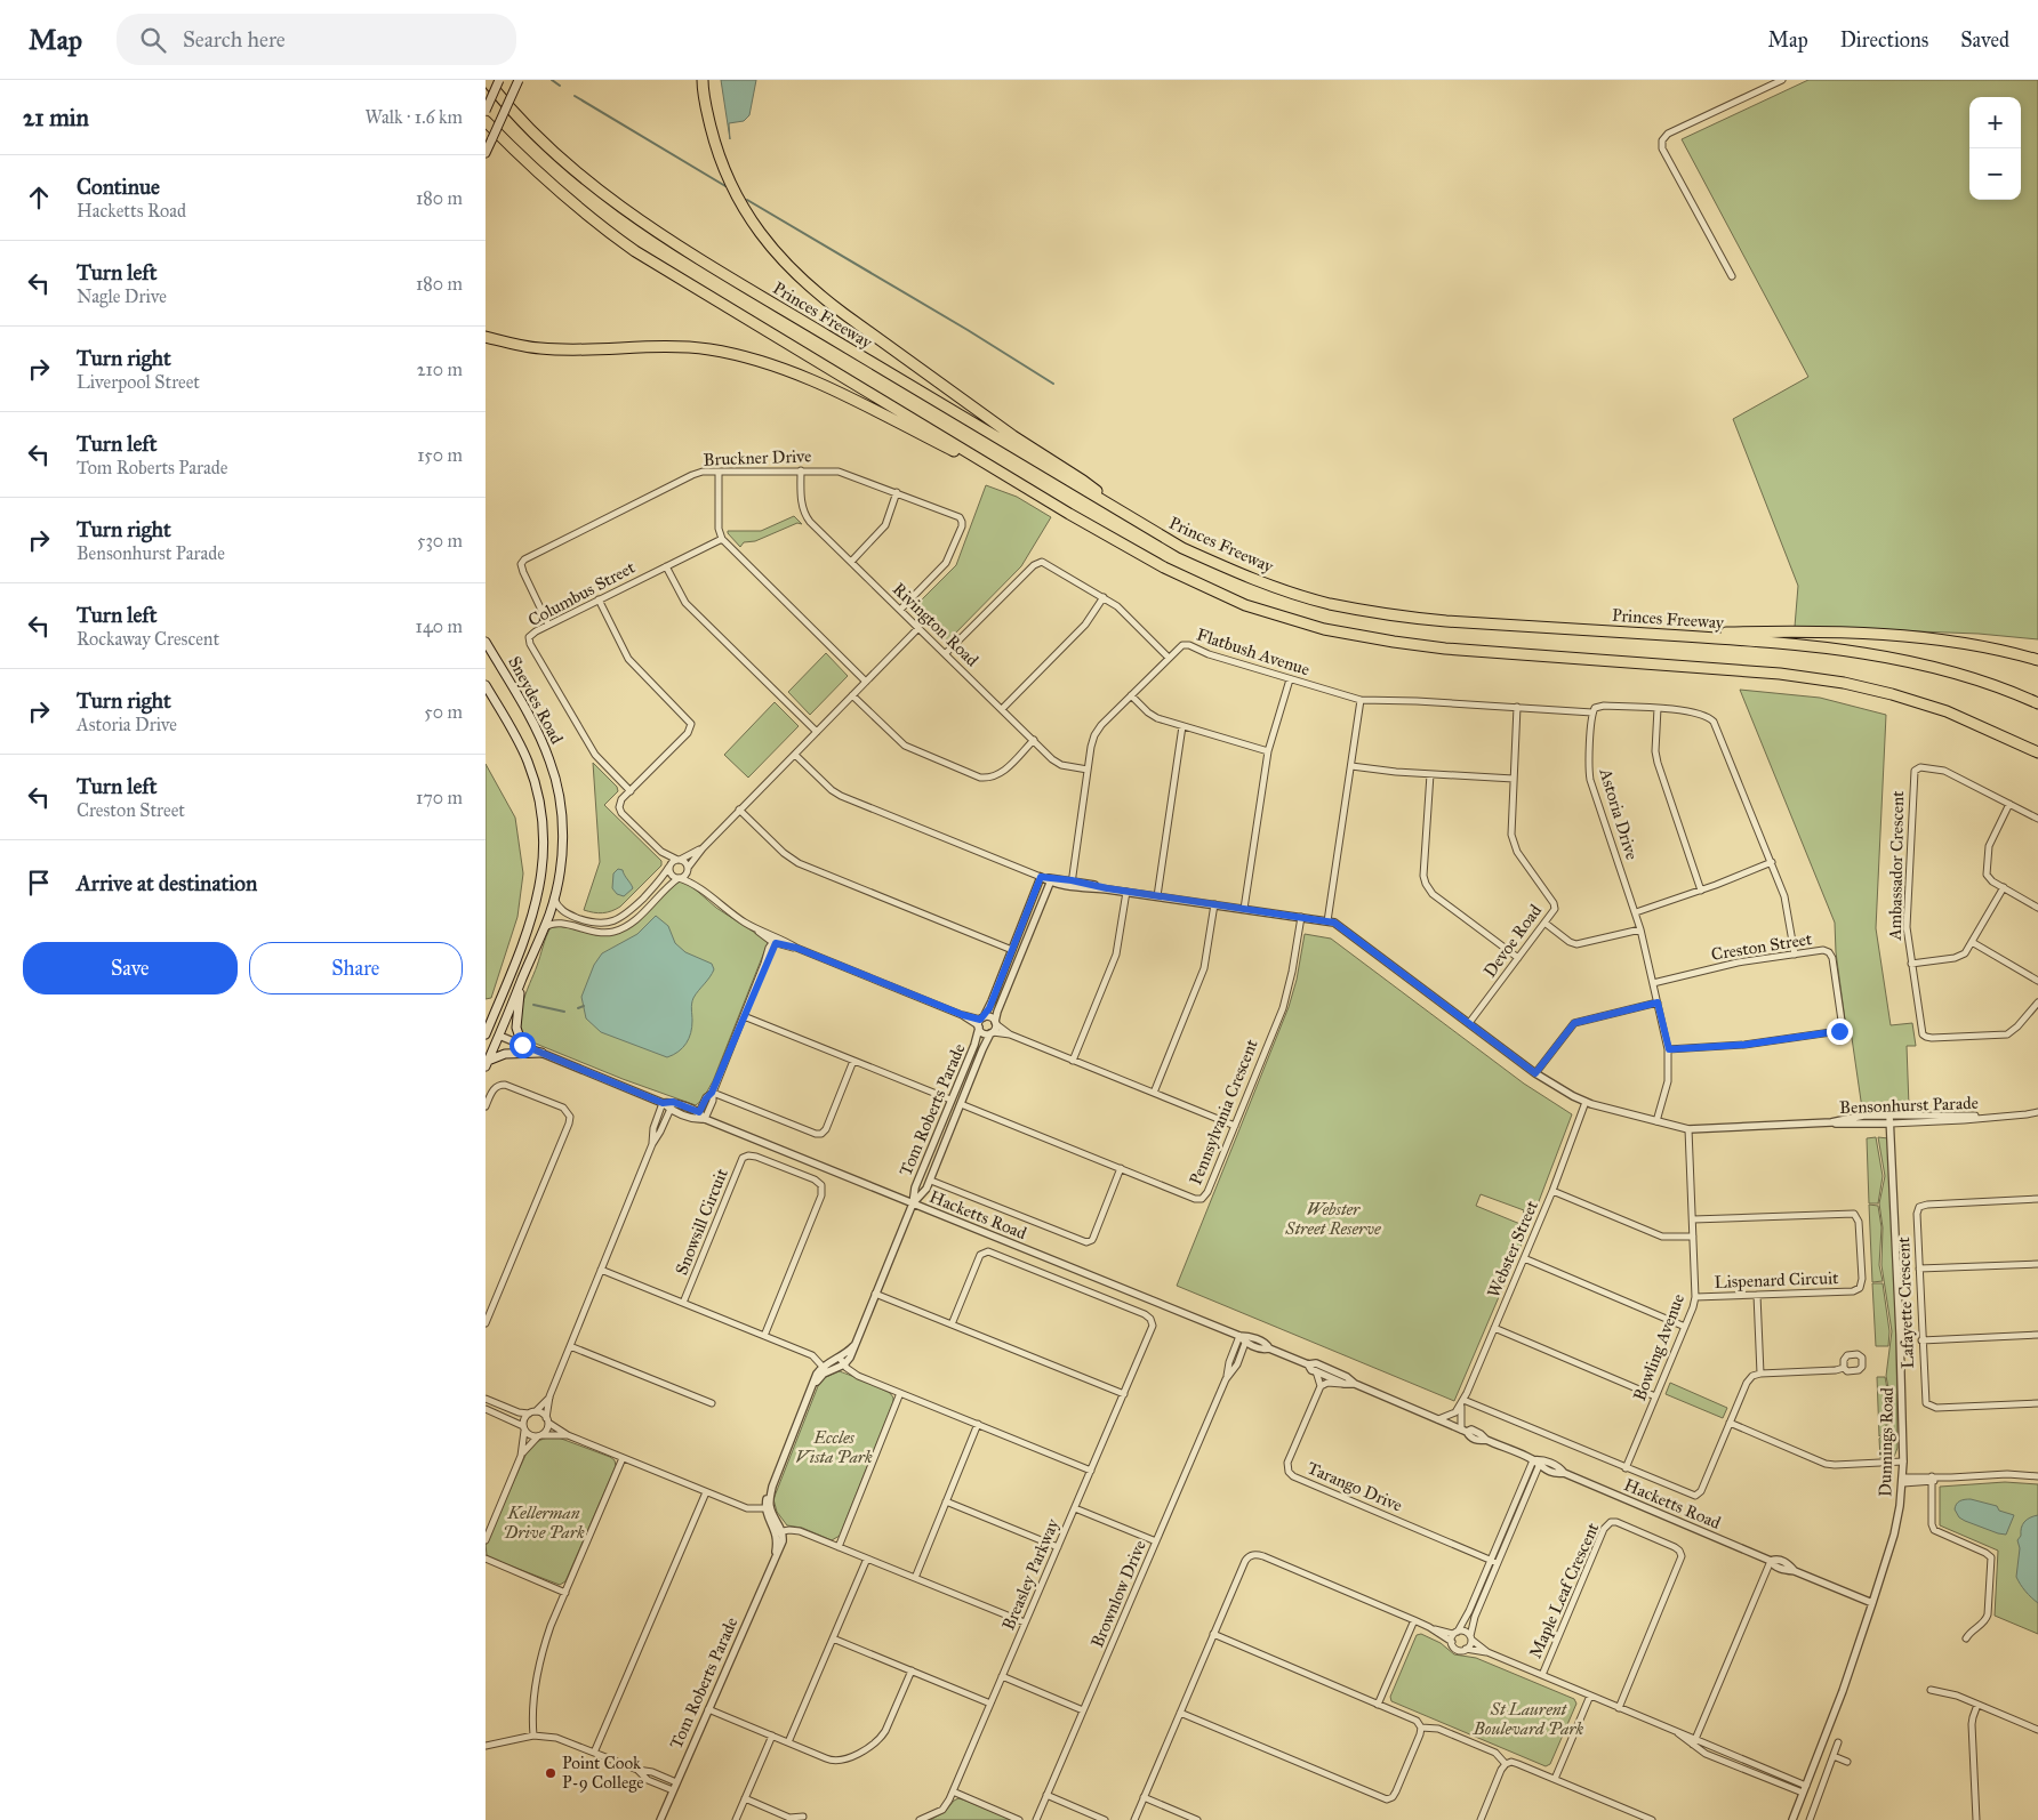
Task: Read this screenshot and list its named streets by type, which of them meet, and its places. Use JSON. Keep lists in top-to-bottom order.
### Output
{
  "streets": {
    "highway": ["Princes Freeway"],
    "main road": ["Sneydes Road"],
    "street": [
      "Bruckner Drive",
      "Columbus Street",
      "Rivington Road",
      "Flatbush Avenue",
      "Astoria Drive",
      "Ambassador Crescent",
      "Devoe Road",
      "Creston Street",
      "Bensonhurst Parade",
      "Tom Roberts Parade",
      "Pennsylvania Crescent",
      "Hacketts Road",
      "Snowsill Circuit",
      "Webster Street",
      "Lispenard Circuit",
      "Lafayette Crescent",
      "Bowling Avenue",
      "Dunnings Road",
      "Tarango Drive",
      "Breasley Parkway",
      "Maple Leaf Crescent",
      "Brownlow Drive"
    ]
  },
  "crossings": [
    ["Bruckner Drive", "Columbus Street"],
    ["Bruckner Drive", "Rivington Road"],
    ["Rivington Road", "Flatbush Avenue"],
    ["Flatbush Avenue", "Astoria Drive"],
    ["Flatbush Avenue", "Devoe Road"],
    ["Flatbush Avenue", "Bensonhurst Parade"],
    ["Sneydes Road", "Hacketts Road"],
    ["Astoria Drive", "Creston Street"],
    ["Astoria Drive", "Bensonhurst Parade"],
    ["Devoe Road", "Bensonhurst Parade"],
    ["Bensonhurst Parade", "Tom Roberts Parade"],
    ["Bensonhurst Parade", "Pennsylvania Crescent"],
    ["Bensonhurst Parade", "Webster Street"],
    ["Bensonhurst Parade", "Bowling Avenue"],
    ["Bensonhurst Parade", "Dunnings Road"],
    ["Tom Roberts Parade", "Pennsylvania Crescent"],
    ["Tom Roberts Parade", "Hacketts Road"],
    ["Hacketts Road", "Dunnings Road"],
    ["Hacketts Road", "Brownlow Drive"],
    ["Lispenard Circuit", "Bowling Avenue"]
  ],
  "parks": [
    "Webster Street Reserve",
    "Eccles Vista Park",
    "Kellerman Drive Park",
    "St Laurent Boulevard Park"
  ],
  "places": ["Point Cook P-9 College"],
  "page": {
    "header": "Map",
    "search": "Search here",
    "nav": ["Map", "Directions", "Saved"],
    "heading": ["21 min", "Walk · 1.6 km"],
    "map_buttons": ["+", "−"],
    "list": [
      ["Continue", "Hacketts Road", "180 m"],
      ["Turn left", "Nagle Drive", "180 m"],
      ["Turn right", "Liverpool Street", "210 m"],
      ["Turn left", "Tom Roberts Parade", "150 m"],
      ["Turn right", "Bensonhurst Parade", "530 m"],
      ["Turn left", "Rockaway Crescent", "140 m"],
      ["Turn right", "Astoria Drive", "50 m"],
      ["Turn left", "Creston Street", "170 m"],
      "Arrive at destination"
    ],
    "buttons": ["Save", "Share"]
  }
}
